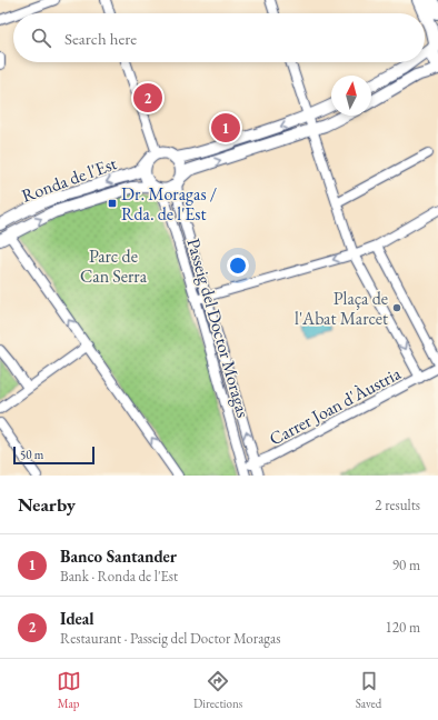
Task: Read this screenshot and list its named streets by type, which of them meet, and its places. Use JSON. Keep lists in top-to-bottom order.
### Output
{
  "streets": {
    "street": ["Ronda de l'Est", "Passeig del Doctor Moragas", "Carrer Joan d'Àustria"]
  },
  "crossings": [
    ["Ronda de l'Est", "Passeig del Doctor Moragas"],
    ["Passeig del Doctor Moragas", "Carrer Joan d'Àustria"]
  ],
  "parks": ["Parc de Can Serra"],
  "places": {
    "transit": ["Dr. Moragas / Rda. de l'Est"],
    "other": ["Plaça de l'Abat Marcet"]
  },
  "scale_bar": "50 m",
  "north": "top",
  "page": {
    "search": "Search here",
    "pins": ["2", "1"],
    "scale": "50 m",
    "heading": ["Nearby", "2 results"],
    "list": [
      {
        "mark": "1",
        "name": "Banco Santander",
        "note": "Bank · Ronda de l'Est",
        "value": "90 m"
      },
      {
        "mark": "2",
        "name": "Ideal",
        "note": "Restaurant · Passeig del Doctor Moragas",
        "value": "120 m"
      }
    ],
    "nav": ["Map", "Directions", "Saved"]
  }
}
